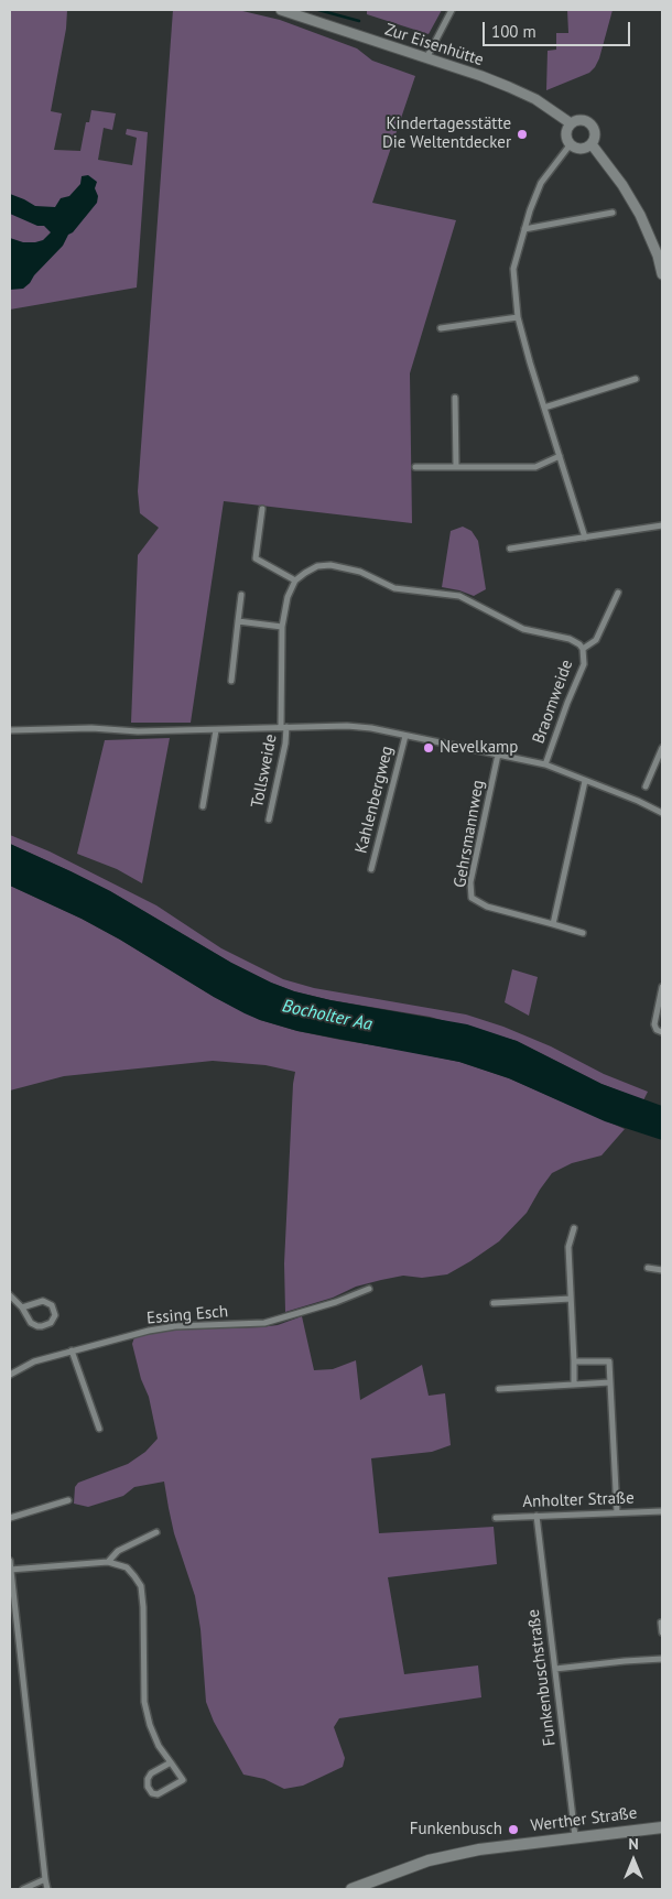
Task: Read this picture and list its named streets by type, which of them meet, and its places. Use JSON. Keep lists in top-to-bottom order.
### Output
{
  "streets": {
    "main road": ["Werther Straße"],
    "street": [
      "Zur Eisenhütte",
      "Braomweide",
      "Tollsweide",
      "Kahlenbergweg",
      "Gehrsmannweg",
      "Essing Esch",
      "Anholter Straße",
      "Funkenbuschstraße"
    ]
  },
  "crossings": [
    ["Anholter Straße", "Funkenbuschstraße"],
    ["Funkenbuschstraße", "Werther Straße"]
  ],
  "water": ["Bocholter Aa"],
  "places": ["Kindertagesstätte Die Weltentdecker", "Nevelkamp", "Funkenbusch"],
  "scale_bar": "100 m",
  "north": "top"
}
